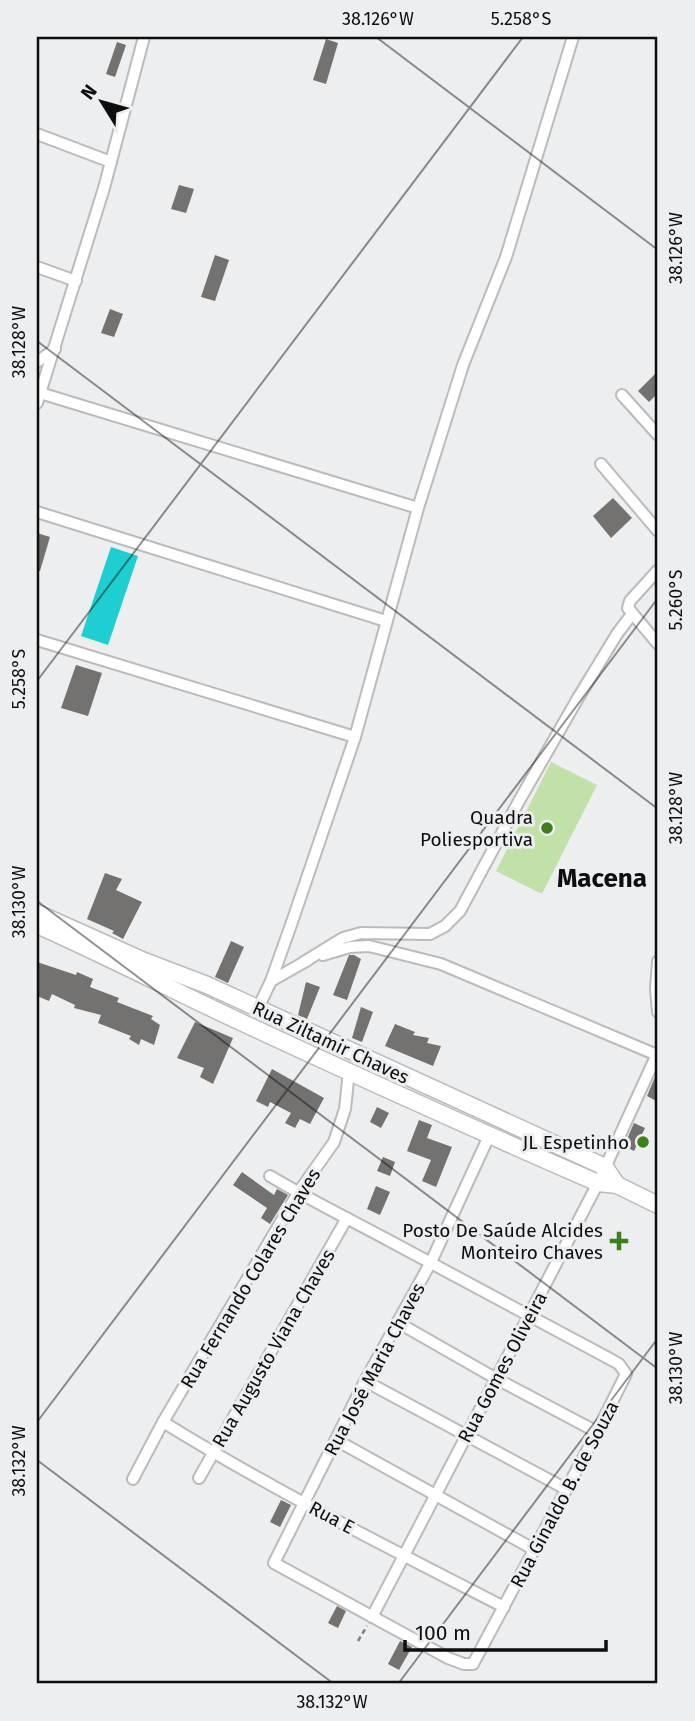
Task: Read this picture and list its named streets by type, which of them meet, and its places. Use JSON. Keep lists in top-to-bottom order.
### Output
{
  "streets": {
    "street": [
      "Rua Ziltamir Chaves",
      "Rua Fernando Colares Chaves",
      "Rua Augusto Viana Chaves",
      "Rua Gomes Oliveira",
      "Rua José Maria Chaves",
      "Rua Ginaldo B. de Souza",
      "Rua E"
    ]
  },
  "crossings": [
    ["Rua Ziltamir Chaves", "Rua Fernando Colares Chaves"],
    ["Rua Ziltamir Chaves", "Rua Gomes Oliveira"],
    ["Rua Ziltamir Chaves", "Rua José Maria Chaves"],
    ["Rua Fernando Colares Chaves", "Rua E"],
    ["Rua Augusto Viana Chaves", "Rua E"],
    ["Rua Gomes Oliveira", "Rua José Maria Chaves"],
    ["Rua Gomes Oliveira", "Rua Ginaldo B. de Souza"],
    ["Rua Gomes Oliveira", "Rua E"],
    ["Rua José Maria Chaves", "Rua Ginaldo B. de Souza"],
    ["Rua José Maria Chaves", "Rua E"],
    ["Rua Ginaldo B. de Souza", "Rua E"]
  ],
  "districts": ["Macena"],
  "places": {
    "other": ["Quadra Poliesportiva", "JL Espetinho"],
    "health": ["Posto De Saúde Alcides Monteiro Chaves"]
  },
  "scale_bar": "100 m",
  "north": "top left",
  "coordinates": [
    "38.126°W",
    "5.258°S",
    "38.128°W",
    "5.260°S",
    "38.130°W",
    "38.132°W"
  ]
}
